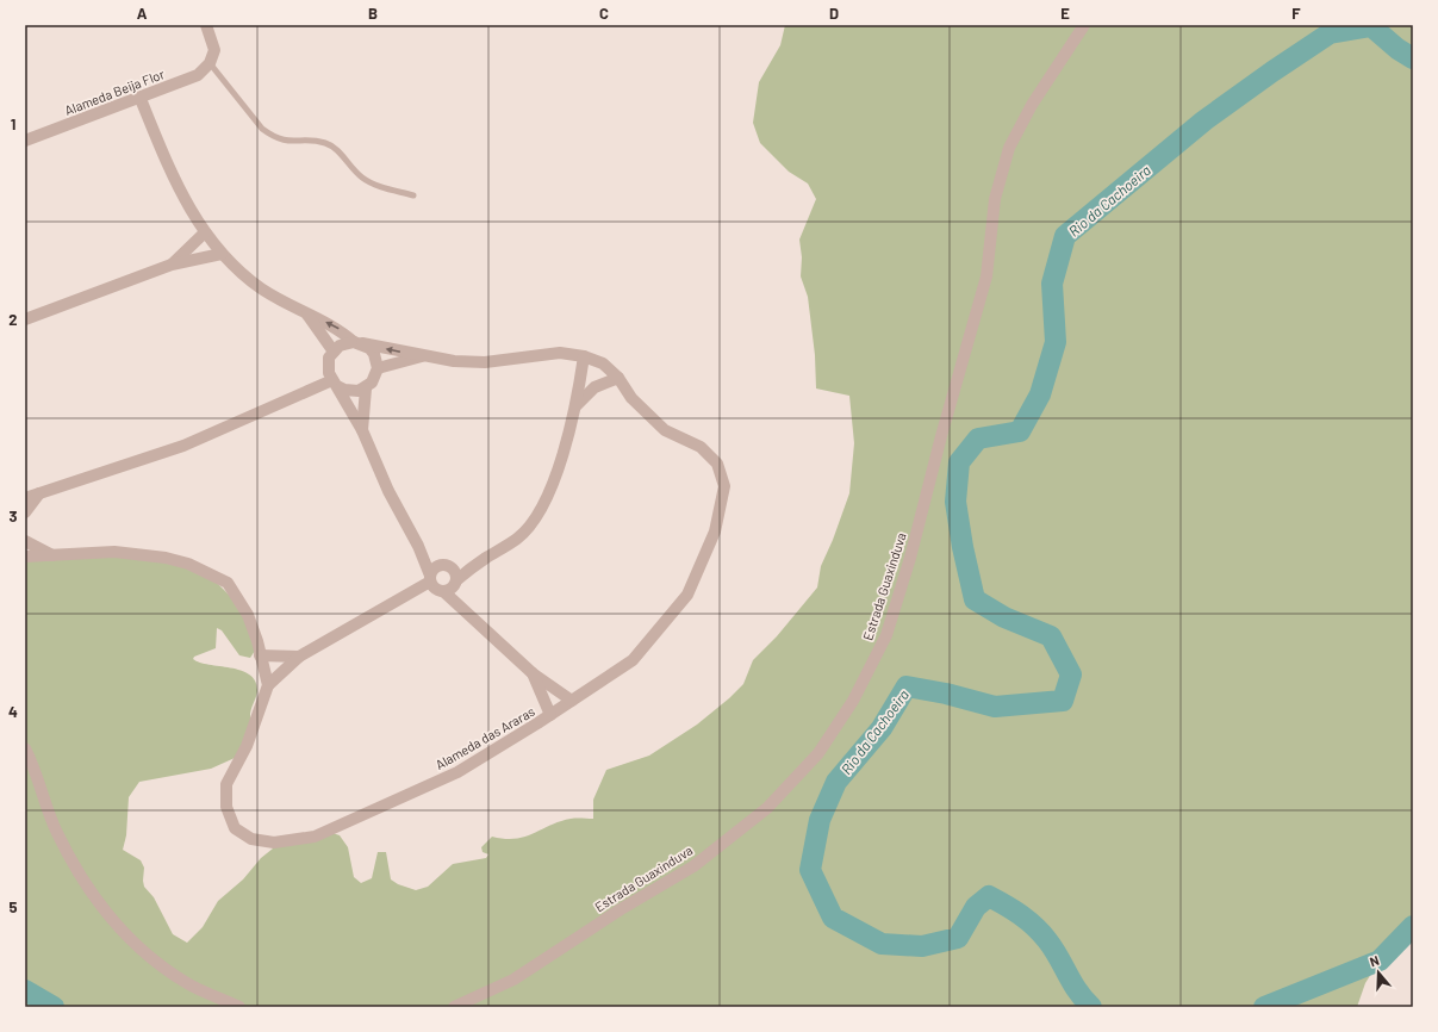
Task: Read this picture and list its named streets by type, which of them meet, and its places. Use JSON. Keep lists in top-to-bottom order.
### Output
{
  "streets": {
    "street": ["Alameda Beija Flor", "Estrada Guaxinduva", "Alameda das Araras"]
  },
  "water": ["Rio da Cachoeira"],
  "north": "top",
  "grid": {
    "columns": [
      "A",
      "B",
      "C",
      "D",
      "E",
      "F"
    ],
    "rows": [
      "1",
      "2",
      "3",
      "4",
      "5"
    ]
  }
}
